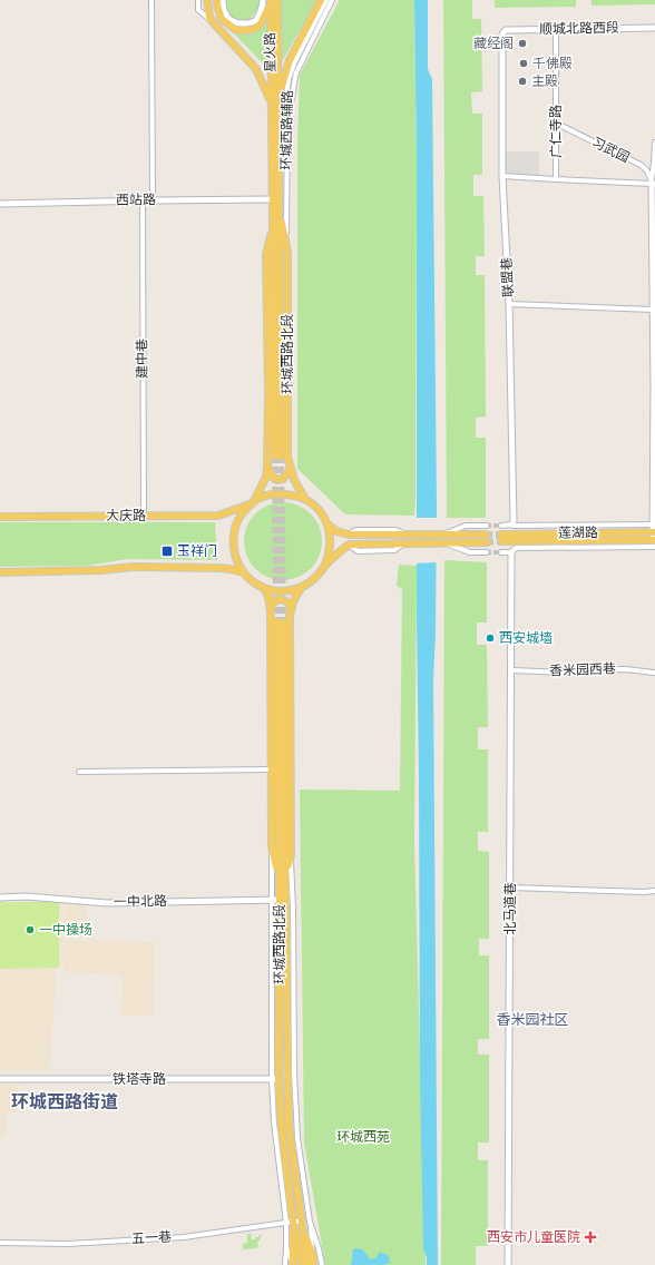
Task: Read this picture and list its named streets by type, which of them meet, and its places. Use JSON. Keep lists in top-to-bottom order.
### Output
{
  "streets": {
    "main road": [
      "星火路",
      "环城西路北段",
      "大庆路",
      "莲湖路"
    ],
    "street": [
      "顺城北路西段",
      "环城西路辅路",
      "广仁寺路",
      "习武园",
      "西站路",
      "联盟巷",
      "建中巷",
      "香米园西巷",
      "一中北路",
      "北马道巷",
      "铁塔寺路",
      "五一巷"
    ]
  },
  "crossings": [
    ["顺城北路西段", "广仁寺路"],
    ["顺城北路西段", "联盟巷"],
    ["星火路", "环城西路北段"],
    ["环城西路辅路", "环城西路北段"],
    ["广仁寺路", "习武园"],
    ["西站路", "环城西路北段"],
    ["西站路", "建中巷"],
    ["环城西路北段", "大庆路"],
    ["环城西路北段", "一中北路"],
    ["环城西路北段", "铁塔寺路"],
    ["环城西路北段", "五一巷"],
    ["建中巷", "大庆路"],
    ["香米园西巷", "北马道巷"]
  ],
  "districts": ["香米园社区", "环城西路街道"],
  "parks": ["环城西苑"],
  "places": {
    "other": [
      "藏经阁",
      "千佛殿",
      "主殿",
      "西安城墙",
      "一中操场"
    ],
    "transit": ["玉祥门"],
    "health": ["西安市儿童医院"]
  }
}
